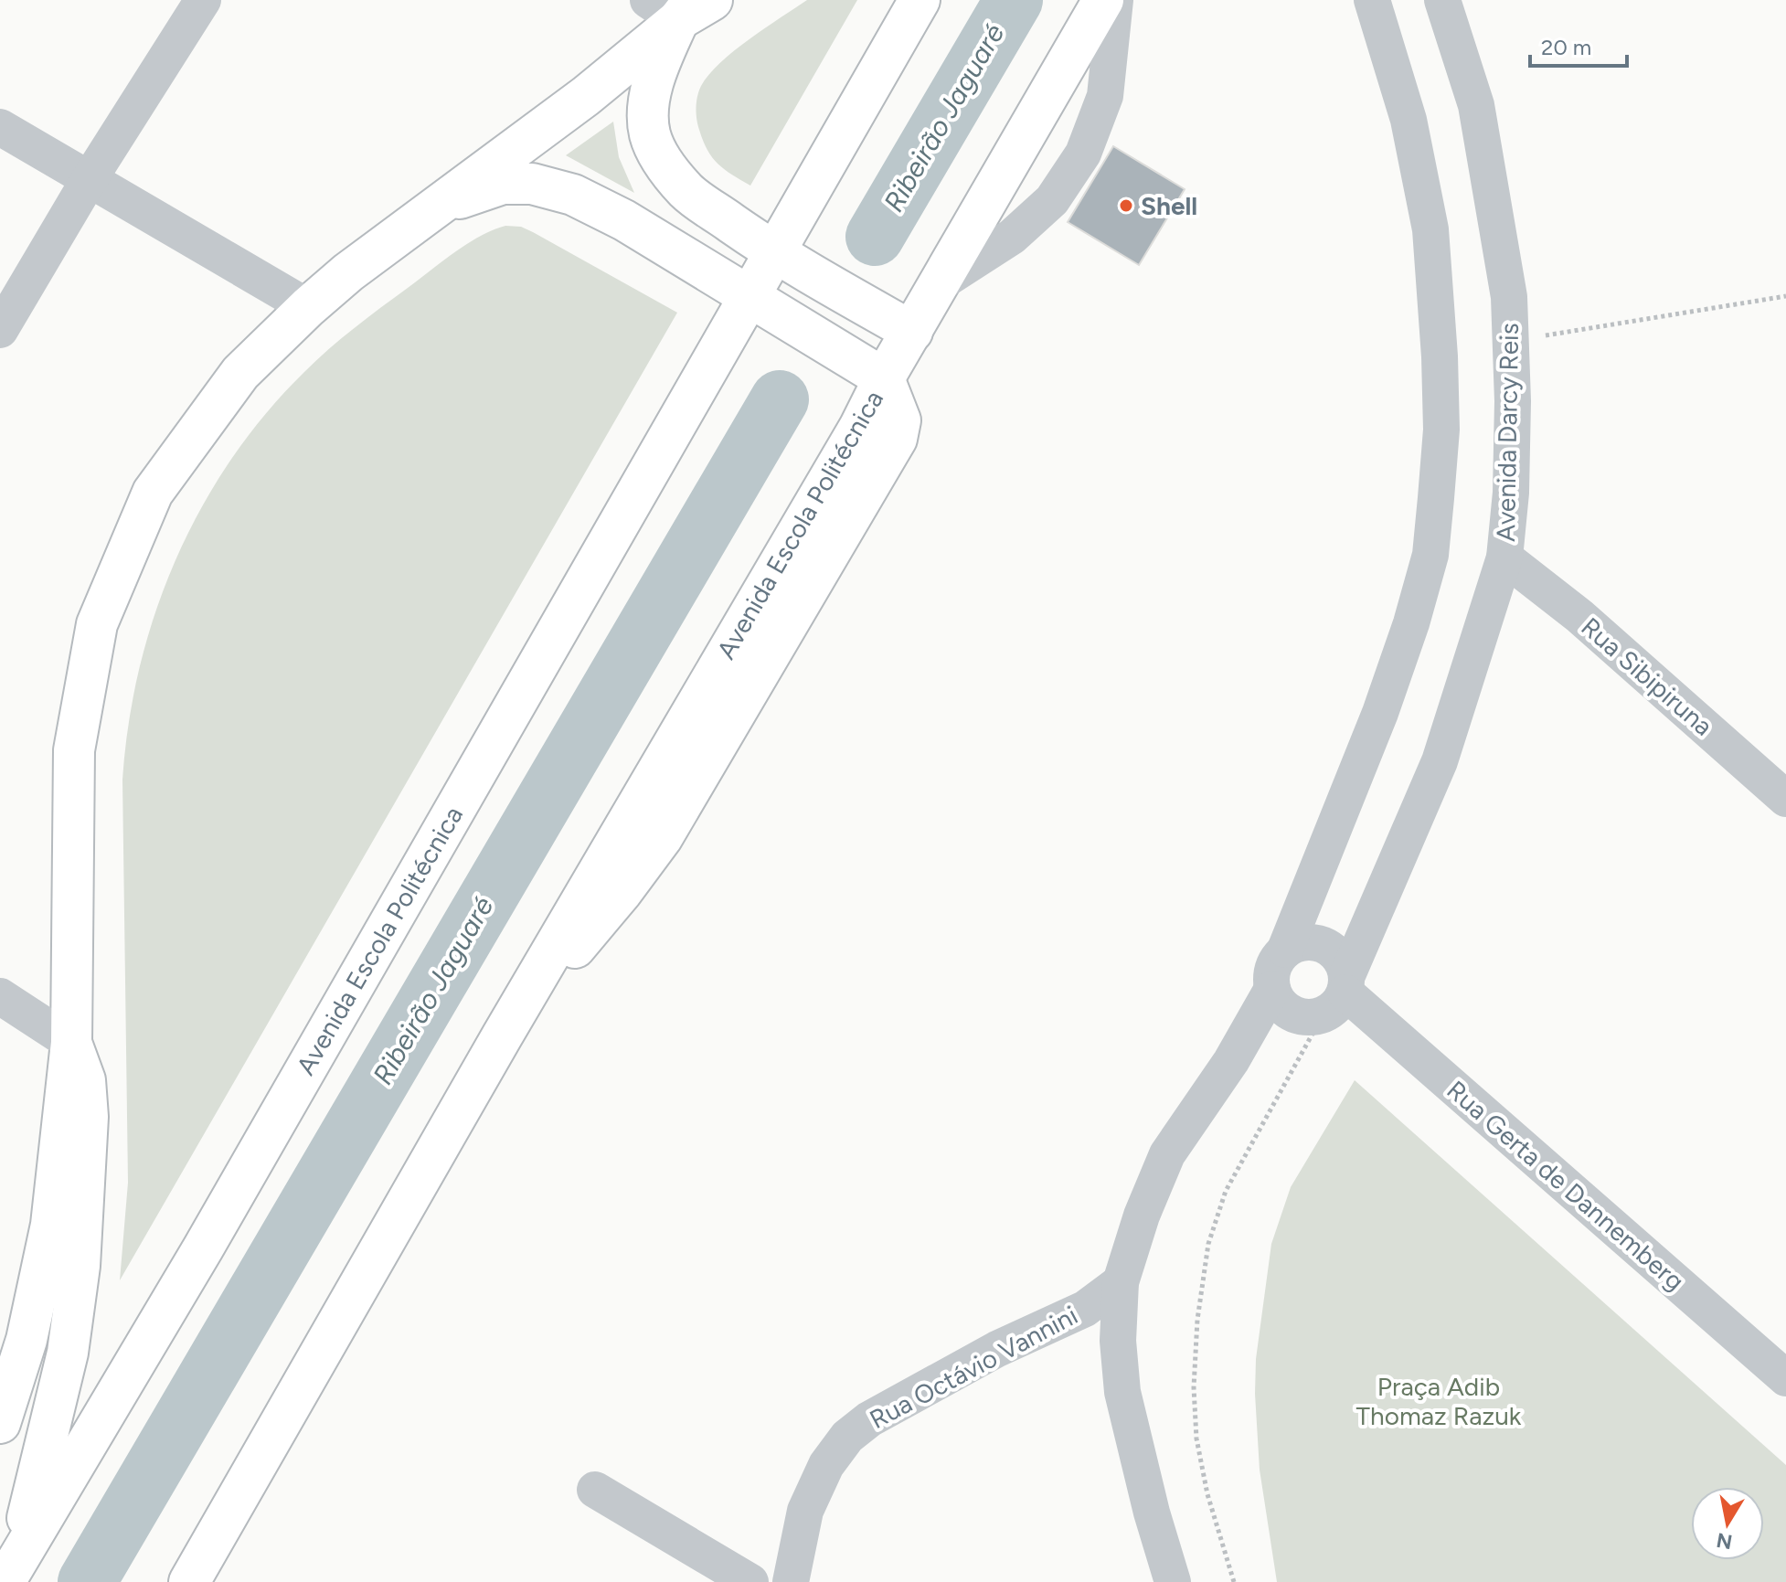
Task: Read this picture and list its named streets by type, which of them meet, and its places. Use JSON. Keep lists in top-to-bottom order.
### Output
{
  "streets": {
    "main road": ["Avenida Escola Politécnica"],
    "street": [
      "Avenida Darcy Reis",
      "Rua Sibipiruna",
      "Rua Gerta de Dannemberg",
      "Rua Octávio Vannini"
    ]
  },
  "crossings": [
    ["Avenida Darcy Reis", "Rua Sibipiruna"],
    ["Avenida Darcy Reis", "Rua Gerta de Dannemberg"]
  ],
  "water": ["Ribeirão Jaguaré"],
  "parks": ["Praça Adib Thomaz Razuk"],
  "places": ["Shell"],
  "scale_bar": "20 m",
  "north": "bottom"
}
